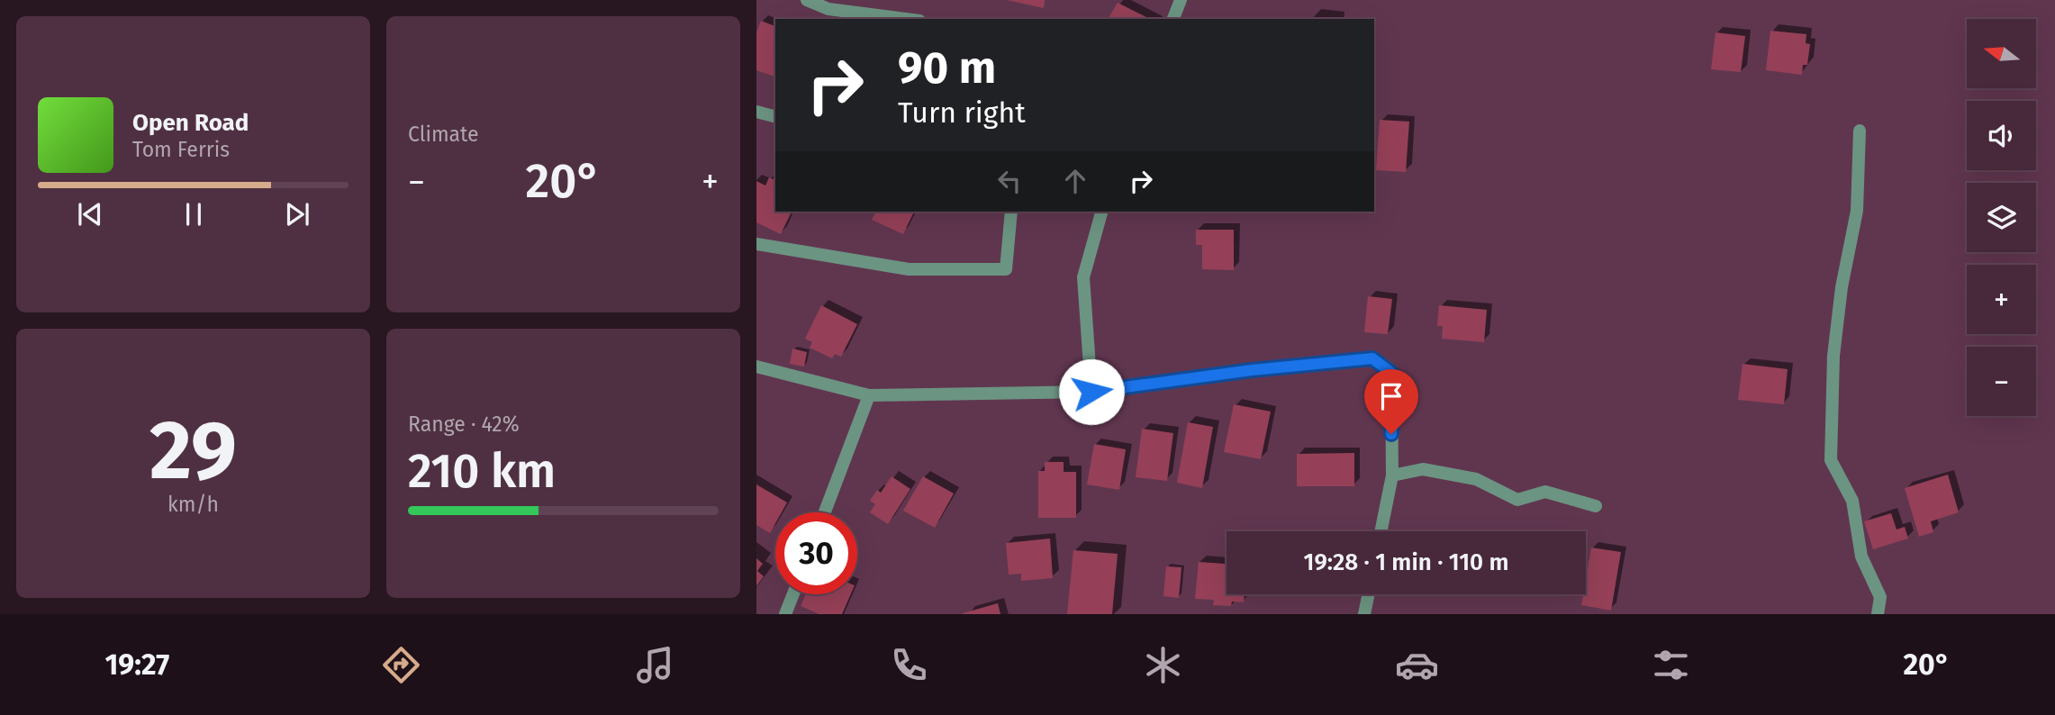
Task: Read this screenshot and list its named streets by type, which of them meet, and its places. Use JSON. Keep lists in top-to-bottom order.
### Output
{
  "north": "left",
  "page": {
    "tile": [
      "Climate",
      ["29", "km/h"],
      ["Range · 42%", "210 km"]
    ],
    "map_buttons": ["+", "−"],
    "turn": ["90 m", "Turn right"],
    "song": ["Open Road", "Tom Ferris"],
    "heat": ["−", "20°", "+"],
    "limit": "30",
    "trip": "19:28 · 1 min · 110 m",
    "tabs": ["19:27", "20°"]
  }
}
